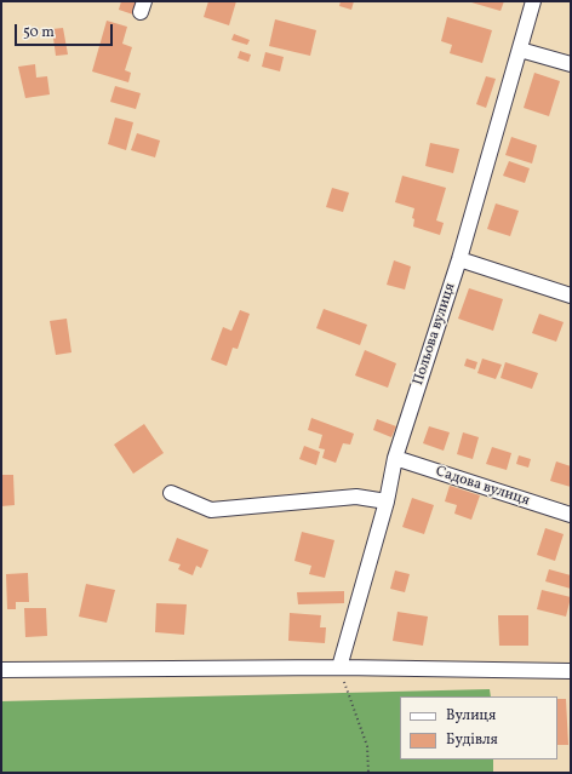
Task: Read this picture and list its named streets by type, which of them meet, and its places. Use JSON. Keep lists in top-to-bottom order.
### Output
{
  "streets": {
    "street": ["Польова вулиця", "Садова вулиця"]
  },
  "crossings": [
    ["Польова вулиця", "Садова вулиця"]
  ],
  "legend": ["Вулиця", "Будівля"],
  "scale_bar": "50 m"
}
